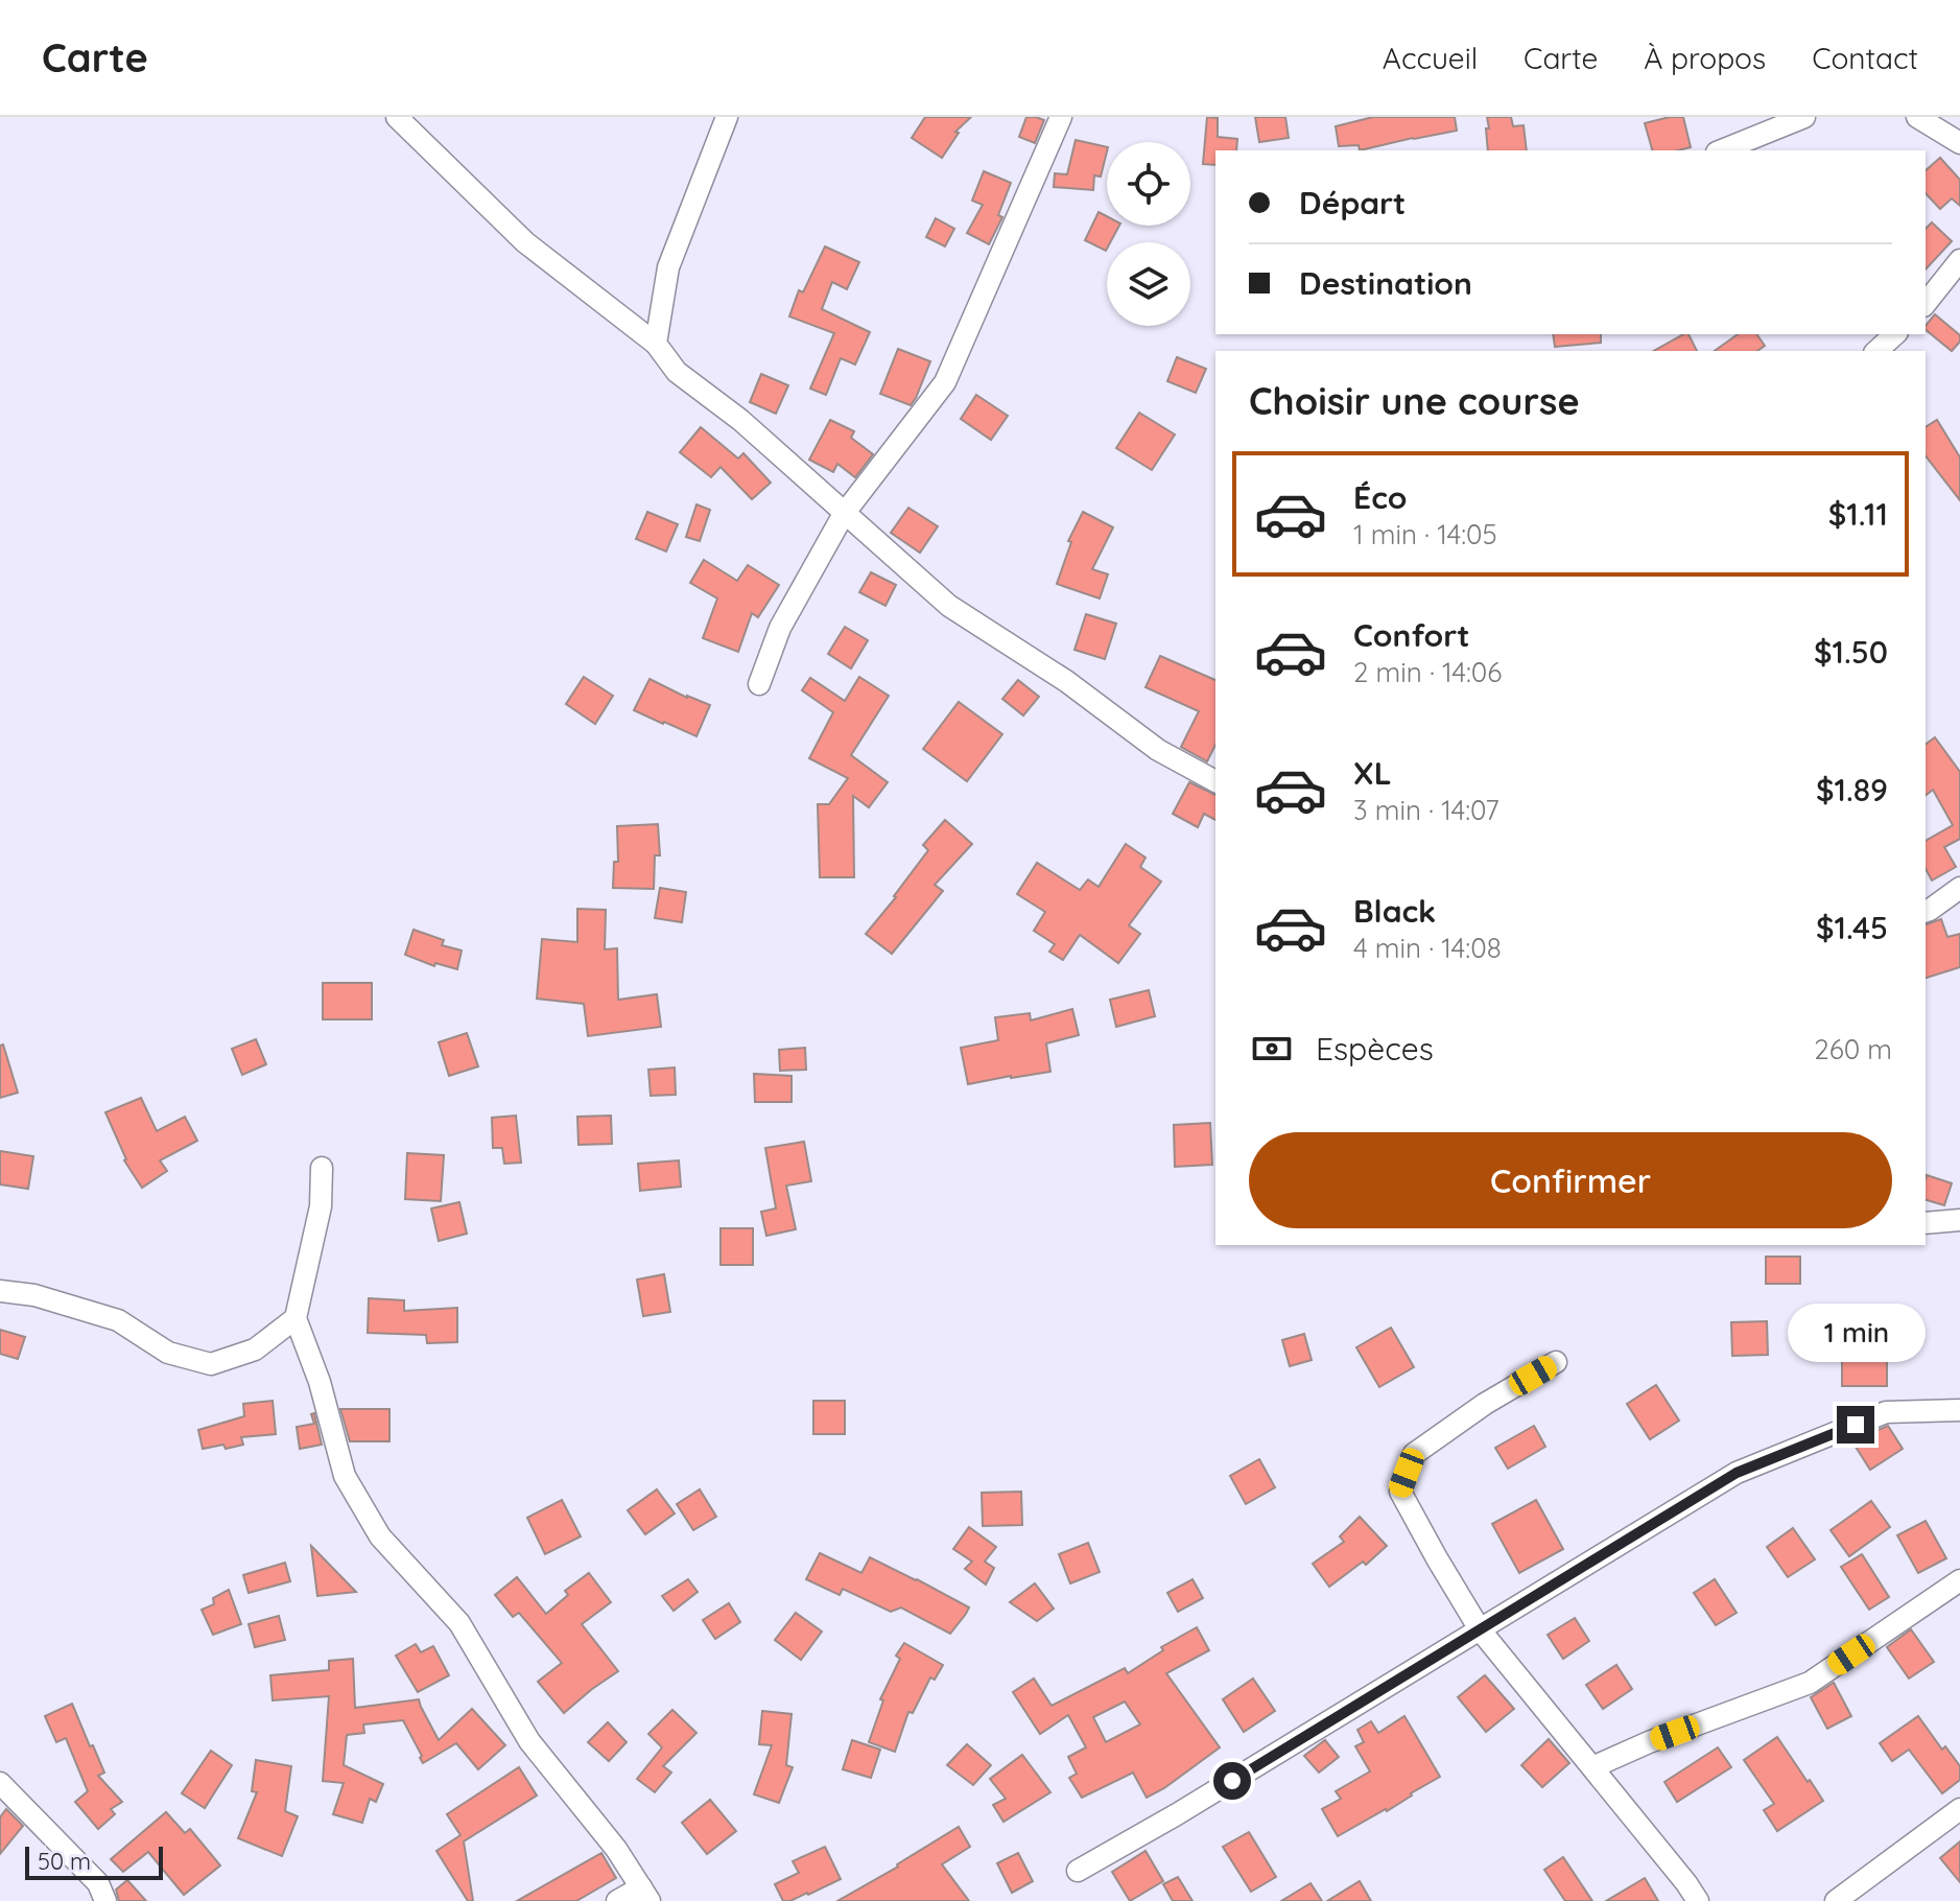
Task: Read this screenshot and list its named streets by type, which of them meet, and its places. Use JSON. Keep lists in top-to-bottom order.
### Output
{
  "scale_bar": "50 m",
  "page": {
    "header": "Carte",
    "nav": [
      "Accueil",
      "Carte",
      "À propos",
      "Contact"
    ],
    "banner": ["Départ", "Destination"],
    "heading": "Choisir une course",
    "list": [
      {
        "name": "Éco",
        "note": "1 min · 14:05",
        "value": "$1.11"
      },
      {
        "name": "Confort",
        "note": "2 min · 14:06",
        "value": "$1.50"
      },
      {
        "name": "XL",
        "note": "3 min · 14:07",
        "value": "$1.89"
      },
      {
        "name": "Black",
        "note": "4 min · 14:08",
        "value": "$1.45"
      }
    ],
    "pay": ["Espèces", "260 m"],
    "buttons": "Confirmer",
    "bubble": "1 min",
    "scale": "50 m"
  }
}
